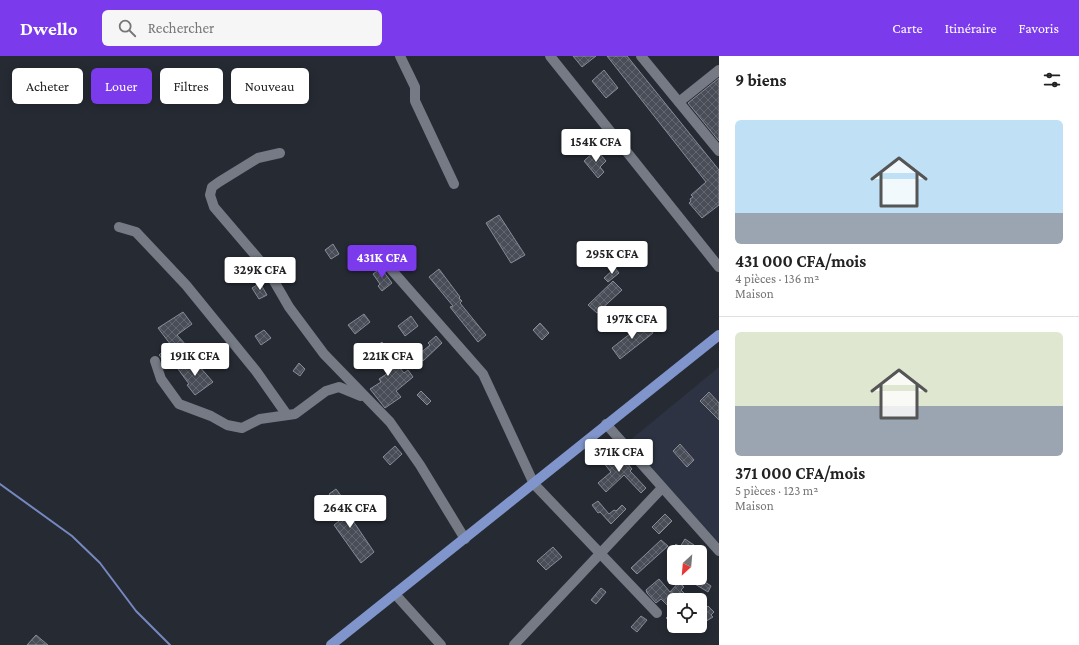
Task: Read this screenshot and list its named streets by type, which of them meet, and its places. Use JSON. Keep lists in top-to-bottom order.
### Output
{
  "north": "bottom left",
  "page": {
    "header": "Dwello",
    "search": "Rechercher",
    "nav": ["Carte", "Itinéraire", "Favoris"],
    "heading": "9 biens",
    "chip": [
      "Acheter",
      "Louer",
      "Filtres",
      "Nouveau"
    ],
    "list": [
      {
        "name": "431 000 CFA/mois",
        "note": "4 pièces · 136 m² · Maison"
      },
      {
        "name": "371 000 CFA/mois",
        "note": "5 pièces · 123 m² · Maison"
      }
    ],
    "price": [
      "154K CFA",
      "295K CFA",
      "431K CFA",
      "329K CFA",
      "197K CFA",
      "191K CFA",
      "221K CFA",
      "371K CFA",
      "264K CFA"
    ]
  }
}
